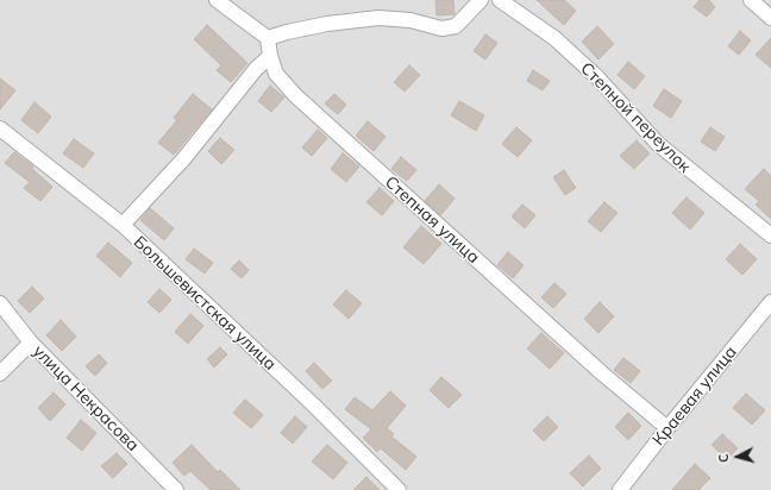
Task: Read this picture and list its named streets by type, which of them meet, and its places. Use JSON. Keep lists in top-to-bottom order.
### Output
{
  "streets": {
    "street": [
      "Степной переулок",
      "Степная улица",
      "Большевистская улица",
      "Краевая улица",
      "улица Некрасова"
    ]
  },
  "crossings": [
    ["Степная улица", "Краевая улица"]
  ],
  "north": "left"
}
